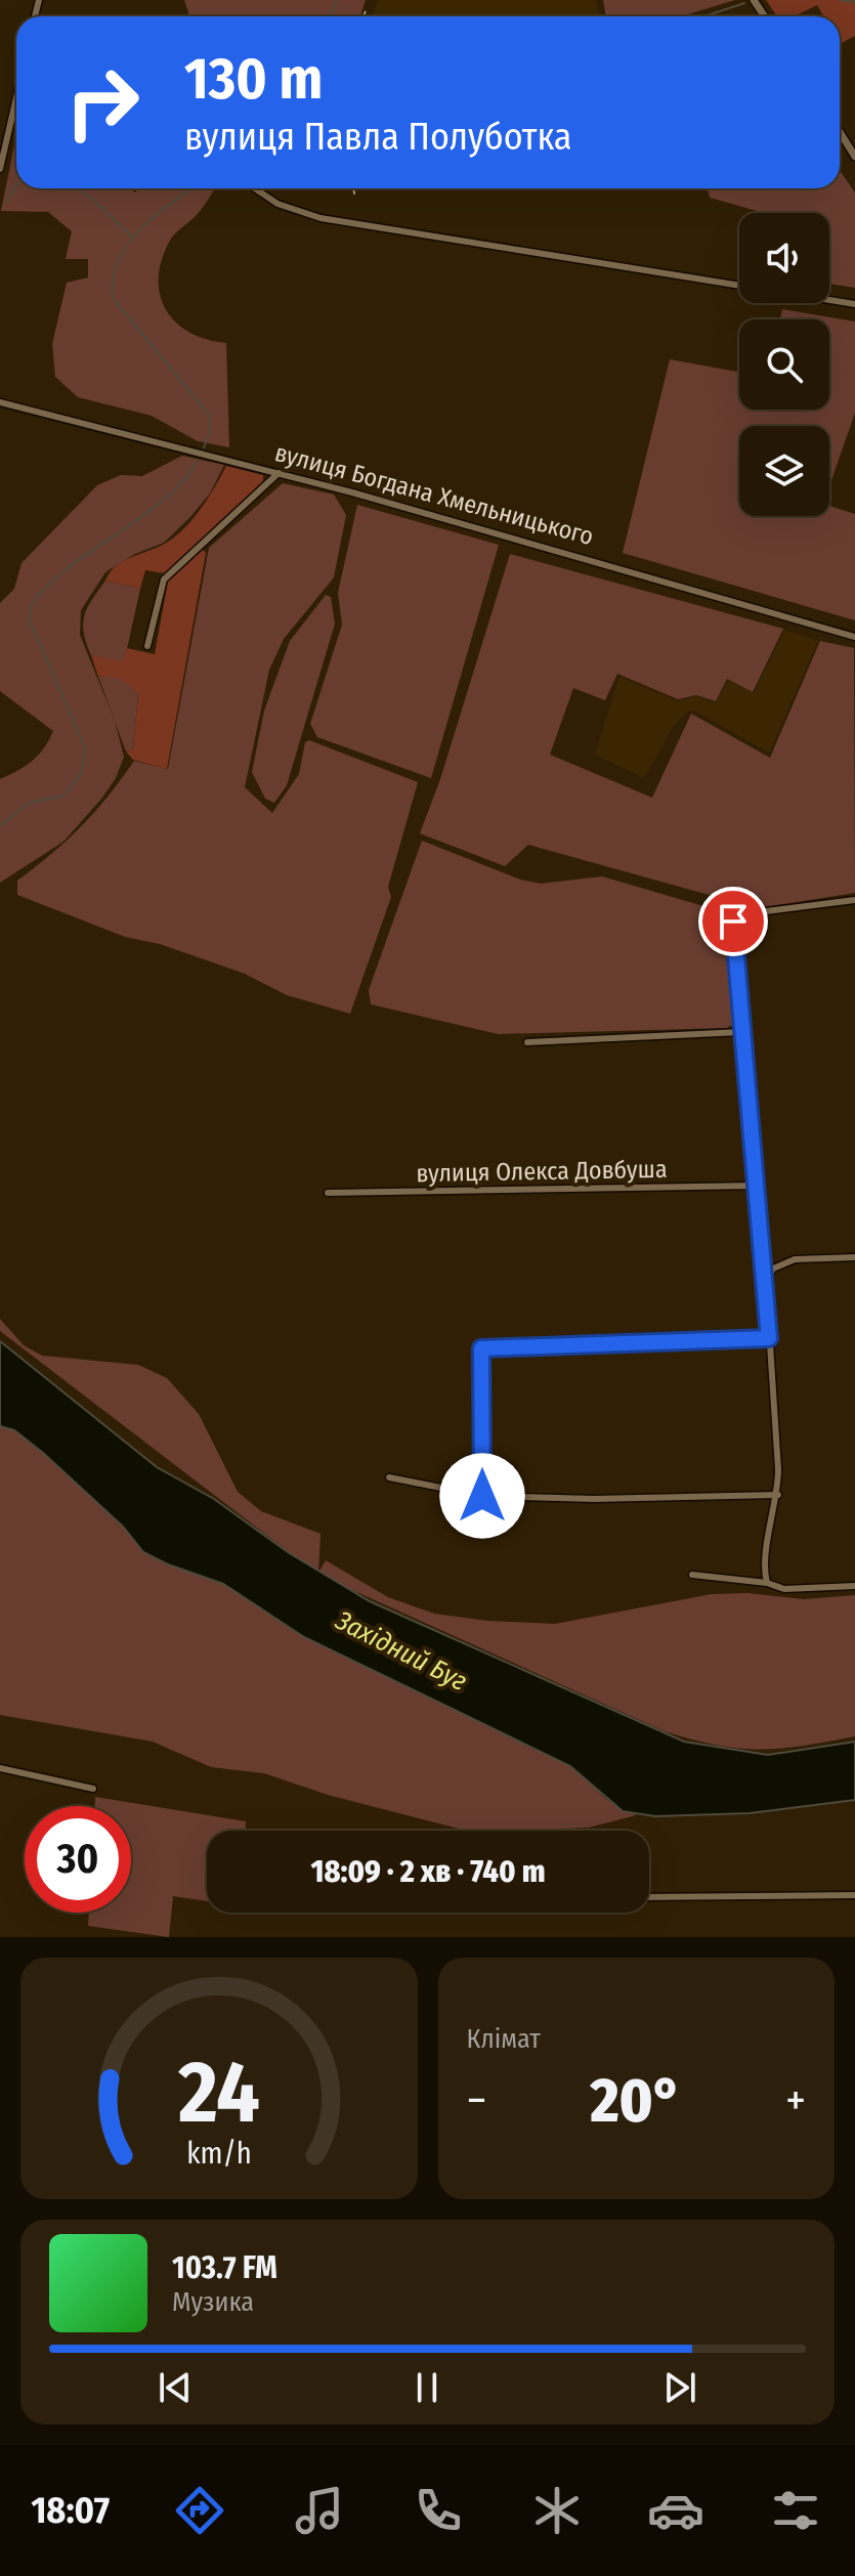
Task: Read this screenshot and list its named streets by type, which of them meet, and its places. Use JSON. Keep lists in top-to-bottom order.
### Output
{
  "streets": {
    "street": ["вулиця Богдана Хмельницького", "вулиця Олекса Довбуша"]
  },
  "water": ["Західний Буг"],
  "page": {
    "turn": ["130 m", "вулиця Павла Полуботка"],
    "limit": "30",
    "trip": "18:09 · 2 хв · 740 m",
    "tile": "Клімат",
    "heat": ["−", "20°", "+"],
    "song": ["103.7 FM", "Музика"],
    "tabs": "18:07",
    "gauge": ["24", "km/h"]
  }
}
